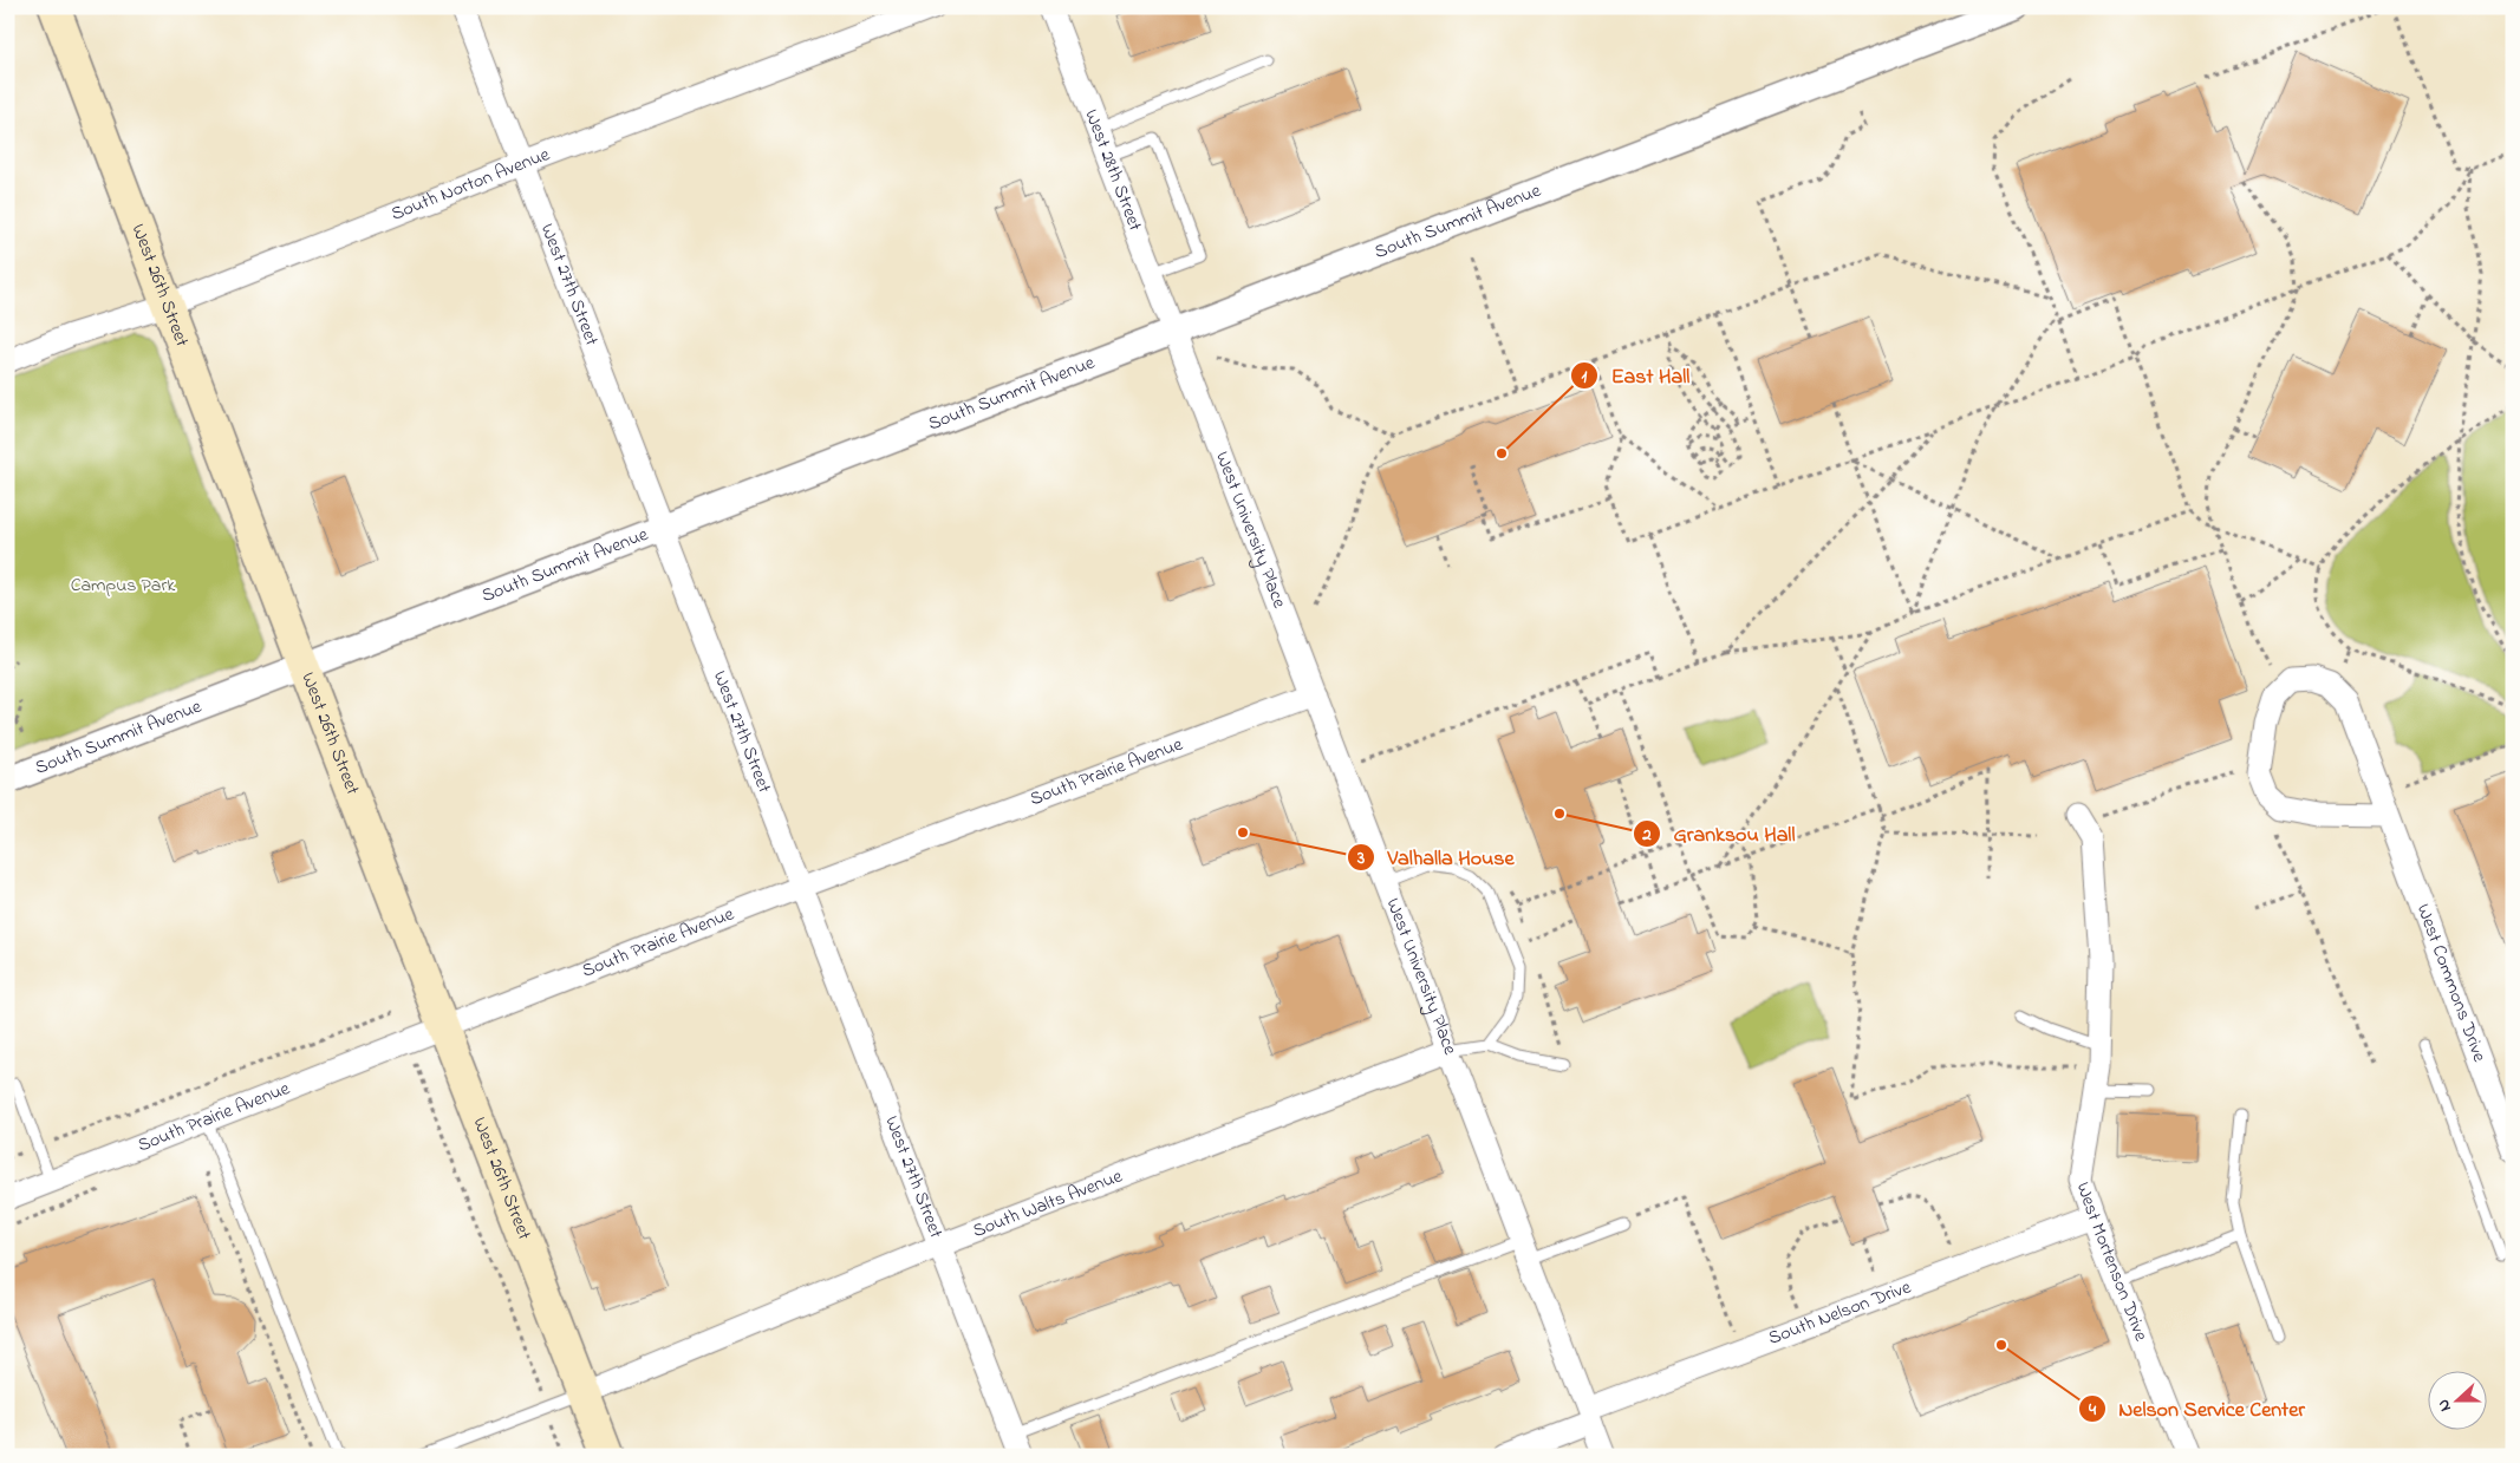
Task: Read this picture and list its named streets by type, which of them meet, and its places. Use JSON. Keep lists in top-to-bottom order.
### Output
{
  "streets": {
    "main road": ["West 26th Street"],
    "street": [
      "West 28th Street",
      "South Norton Avenue",
      "South Summit Avenue",
      "West 27th Street",
      "West University Place",
      "South Prairie Avenue",
      "West Commons Drive",
      "South Walts Avenue",
      "West Mortenson Drive",
      "South Nelson Drive"
    ]
  },
  "crossings": [
    ["West 28th Street", "South Summit Avenue"],
    ["West 28th Street", "West University Place"],
    ["South Norton Avenue", "West 26th Street"],
    ["South Norton Avenue", "West 27th Street"],
    ["South Summit Avenue", "West 26th Street"],
    ["South Summit Avenue", "West 27th Street"],
    ["South Summit Avenue", "West University Place"],
    ["West 26th Street", "South Prairie Avenue"],
    ["West 26th Street", "South Walts Avenue"],
    ["West 27th Street", "South Prairie Avenue"],
    ["West 27th Street", "South Walts Avenue"],
    ["West University Place", "South Prairie Avenue"],
    ["West University Place", "South Walts Avenue"],
    ["West University Place", "South Nelson Drive"],
    ["West Mortenson Drive", "South Nelson Drive"]
  ],
  "parks": ["Campus Park"],
  "places": [
    "East Hall",
    "Granksou Hall",
    "Valhalla House",
    "Nelson Service Center"
  ],
  "north": "left"
}
